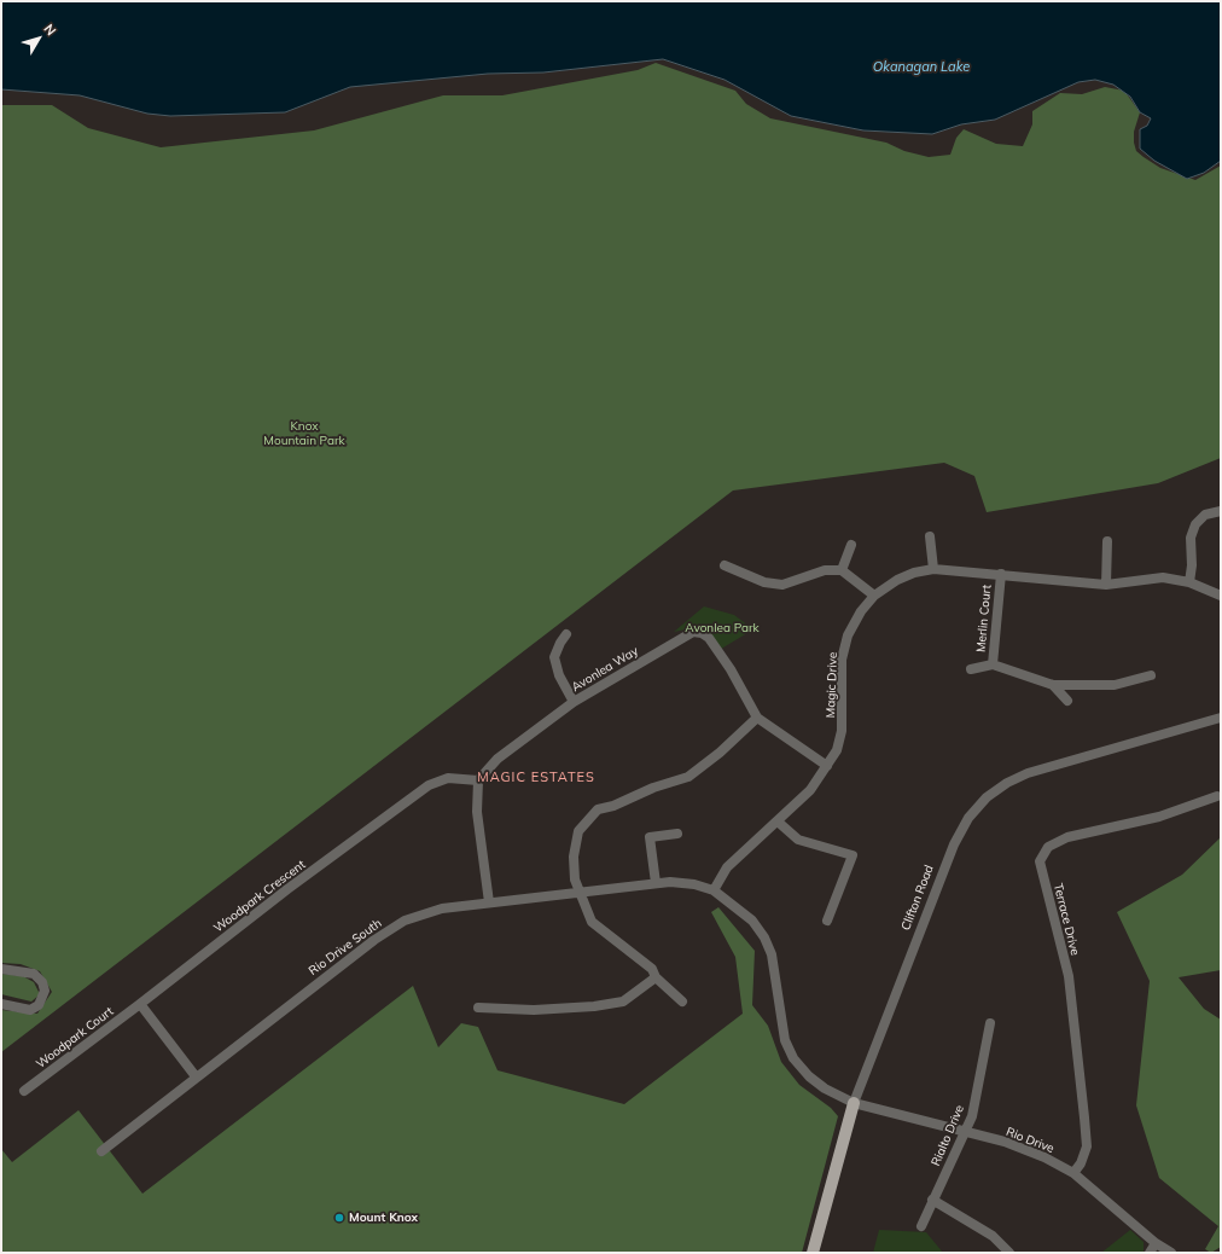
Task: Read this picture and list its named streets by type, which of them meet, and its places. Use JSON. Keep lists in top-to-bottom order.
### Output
{
  "streets": {
    "main road": ["Clifton Road"],
    "street": [
      "Merlin Court",
      "Avonlea Way",
      "Magic Drive",
      "Woodpark Crescent",
      "Terrace Drive",
      "Rio Drive South",
      "Woodpark Court",
      "Rialto Drive",
      "Rio Drive"
    ]
  },
  "crossings": [
    ["Merlin Court", "Magic Drive"],
    ["Avonlea Way", "Magic Drive"],
    ["Avonlea Way", "Woodpark Crescent"],
    ["Magic Drive", "Rio Drive South"],
    ["Woodpark Crescent", "Woodpark Court"],
    ["Clifton Road", "Rio Drive South"],
    ["Clifton Road", "Rio Drive"],
    ["Terrace Drive", "Rio Drive"],
    ["Rio Drive South", "Rio Drive"],
    ["Rialto Drive", "Rio Drive"]
  ],
  "districts": ["MAGIC ESTATES"],
  "water": ["Okanagan Lake"],
  "parks": ["Knox Mountain Park", "Avonlea Park"],
  "places": ["Mount Knox"],
  "north": "top right"
}
